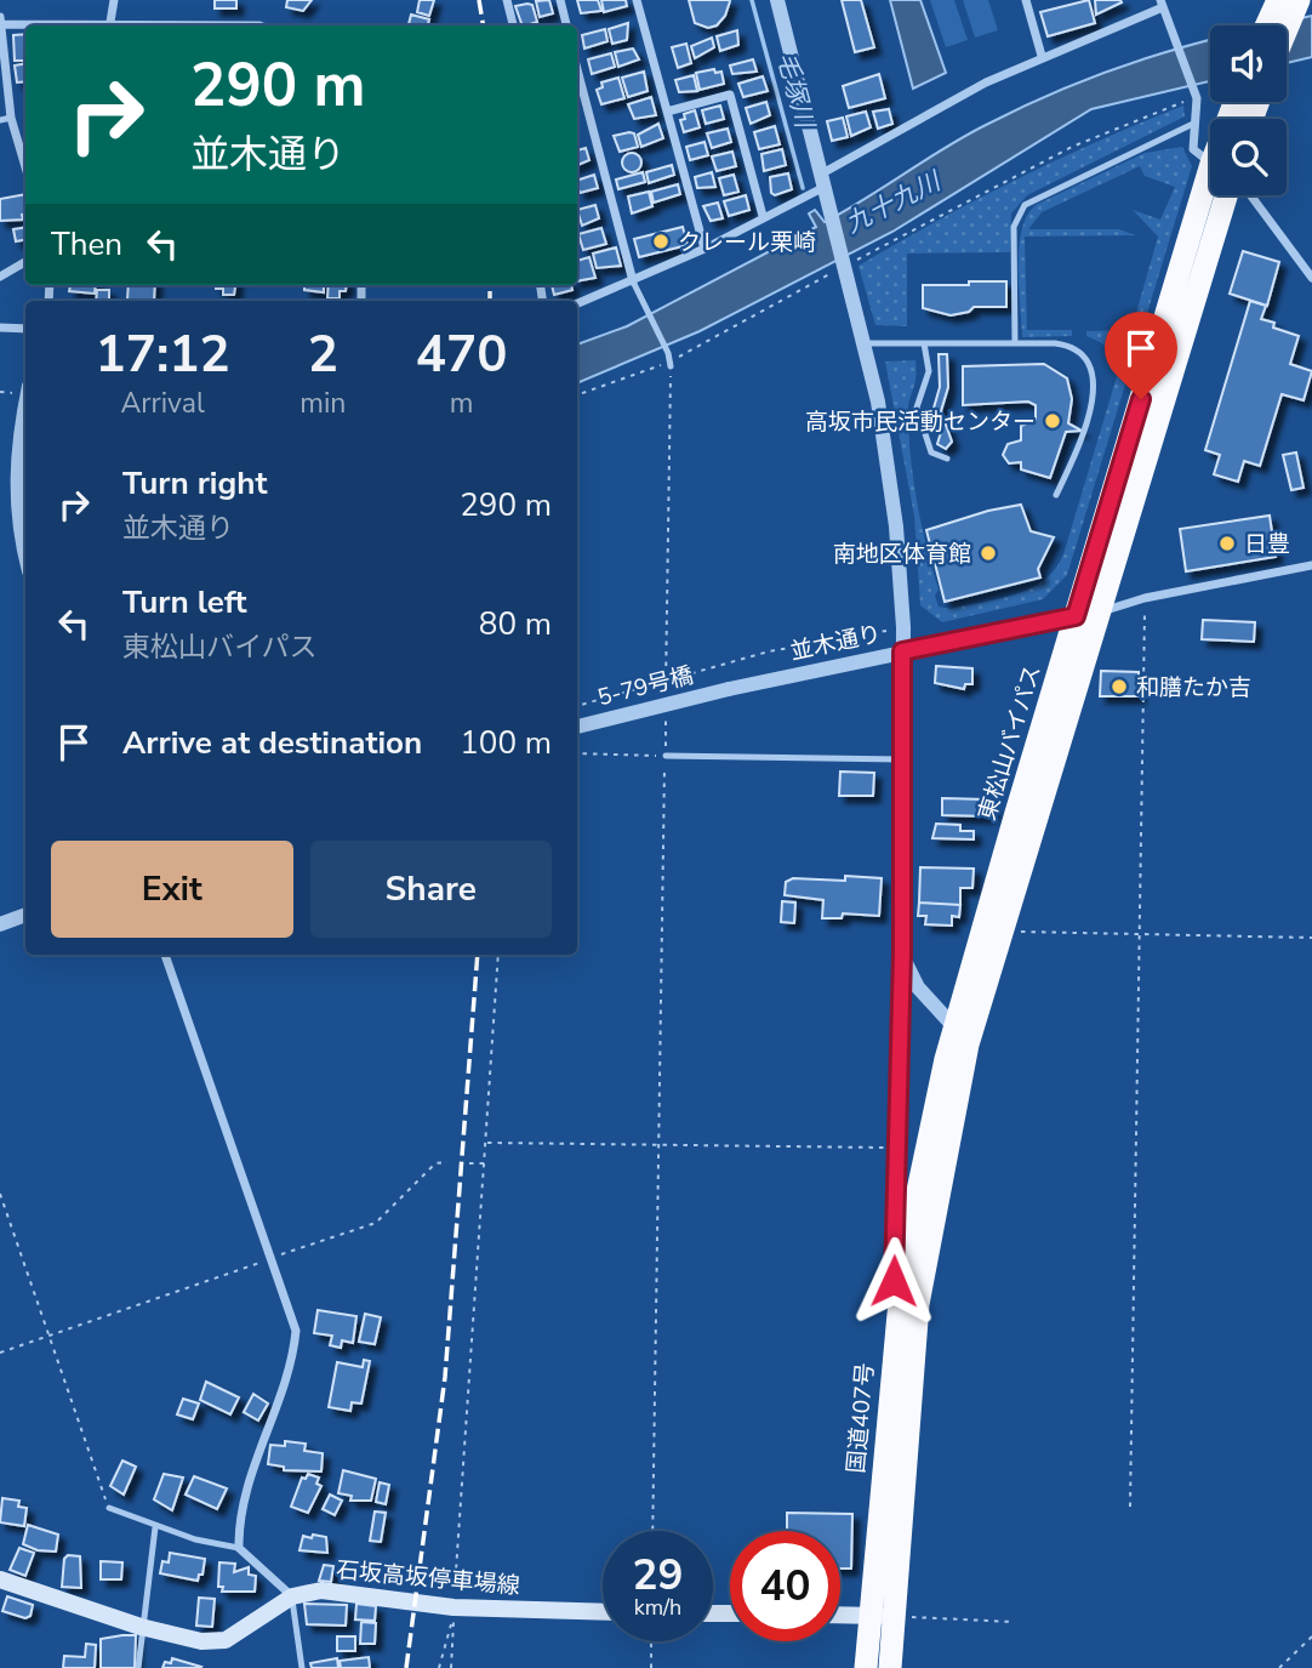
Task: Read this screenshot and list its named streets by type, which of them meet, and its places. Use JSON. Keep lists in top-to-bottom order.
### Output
{
  "streets": {
    "highway": ["東松山バイパス", "国道407号"],
    "main road": ["石坂高坂停車場線"],
    "street": ["並木通り", "5-79号橋"]
  },
  "crossings": [
    ["並木通り", "5-79号橋"],
    ["並木通り", "東松山バイパス"],
    ["東松山バイパス", "国道407号"]
  ],
  "water": ["毛塚川", "九十九川"],
  "places": [
    "クレール栗崎",
    "高坂市民活動センター",
    "日豊",
    "南地区体育館",
    "和膳たか吉"
  ],
  "page": {
    "turn": ["290 m", "並木通り"],
    "then": "Then",
    "eta": [
      "17:12",
      "Arrival",
      "2",
      "min",
      "470",
      "m"
    ],
    "list": [
      {
        "name": "Turn right",
        "note": "並木通り",
        "value": "290 m"
      },
      {
        "name": "Turn left",
        "note": "東松山バイパス",
        "value": "80 m"
      },
      {
        "name": "Arrive at destination",
        "value": "100 m"
      }
    ],
    "buttons": ["Exit", "Share"],
    "speed": "29 km/h",
    "limit": "40"
  }
}
